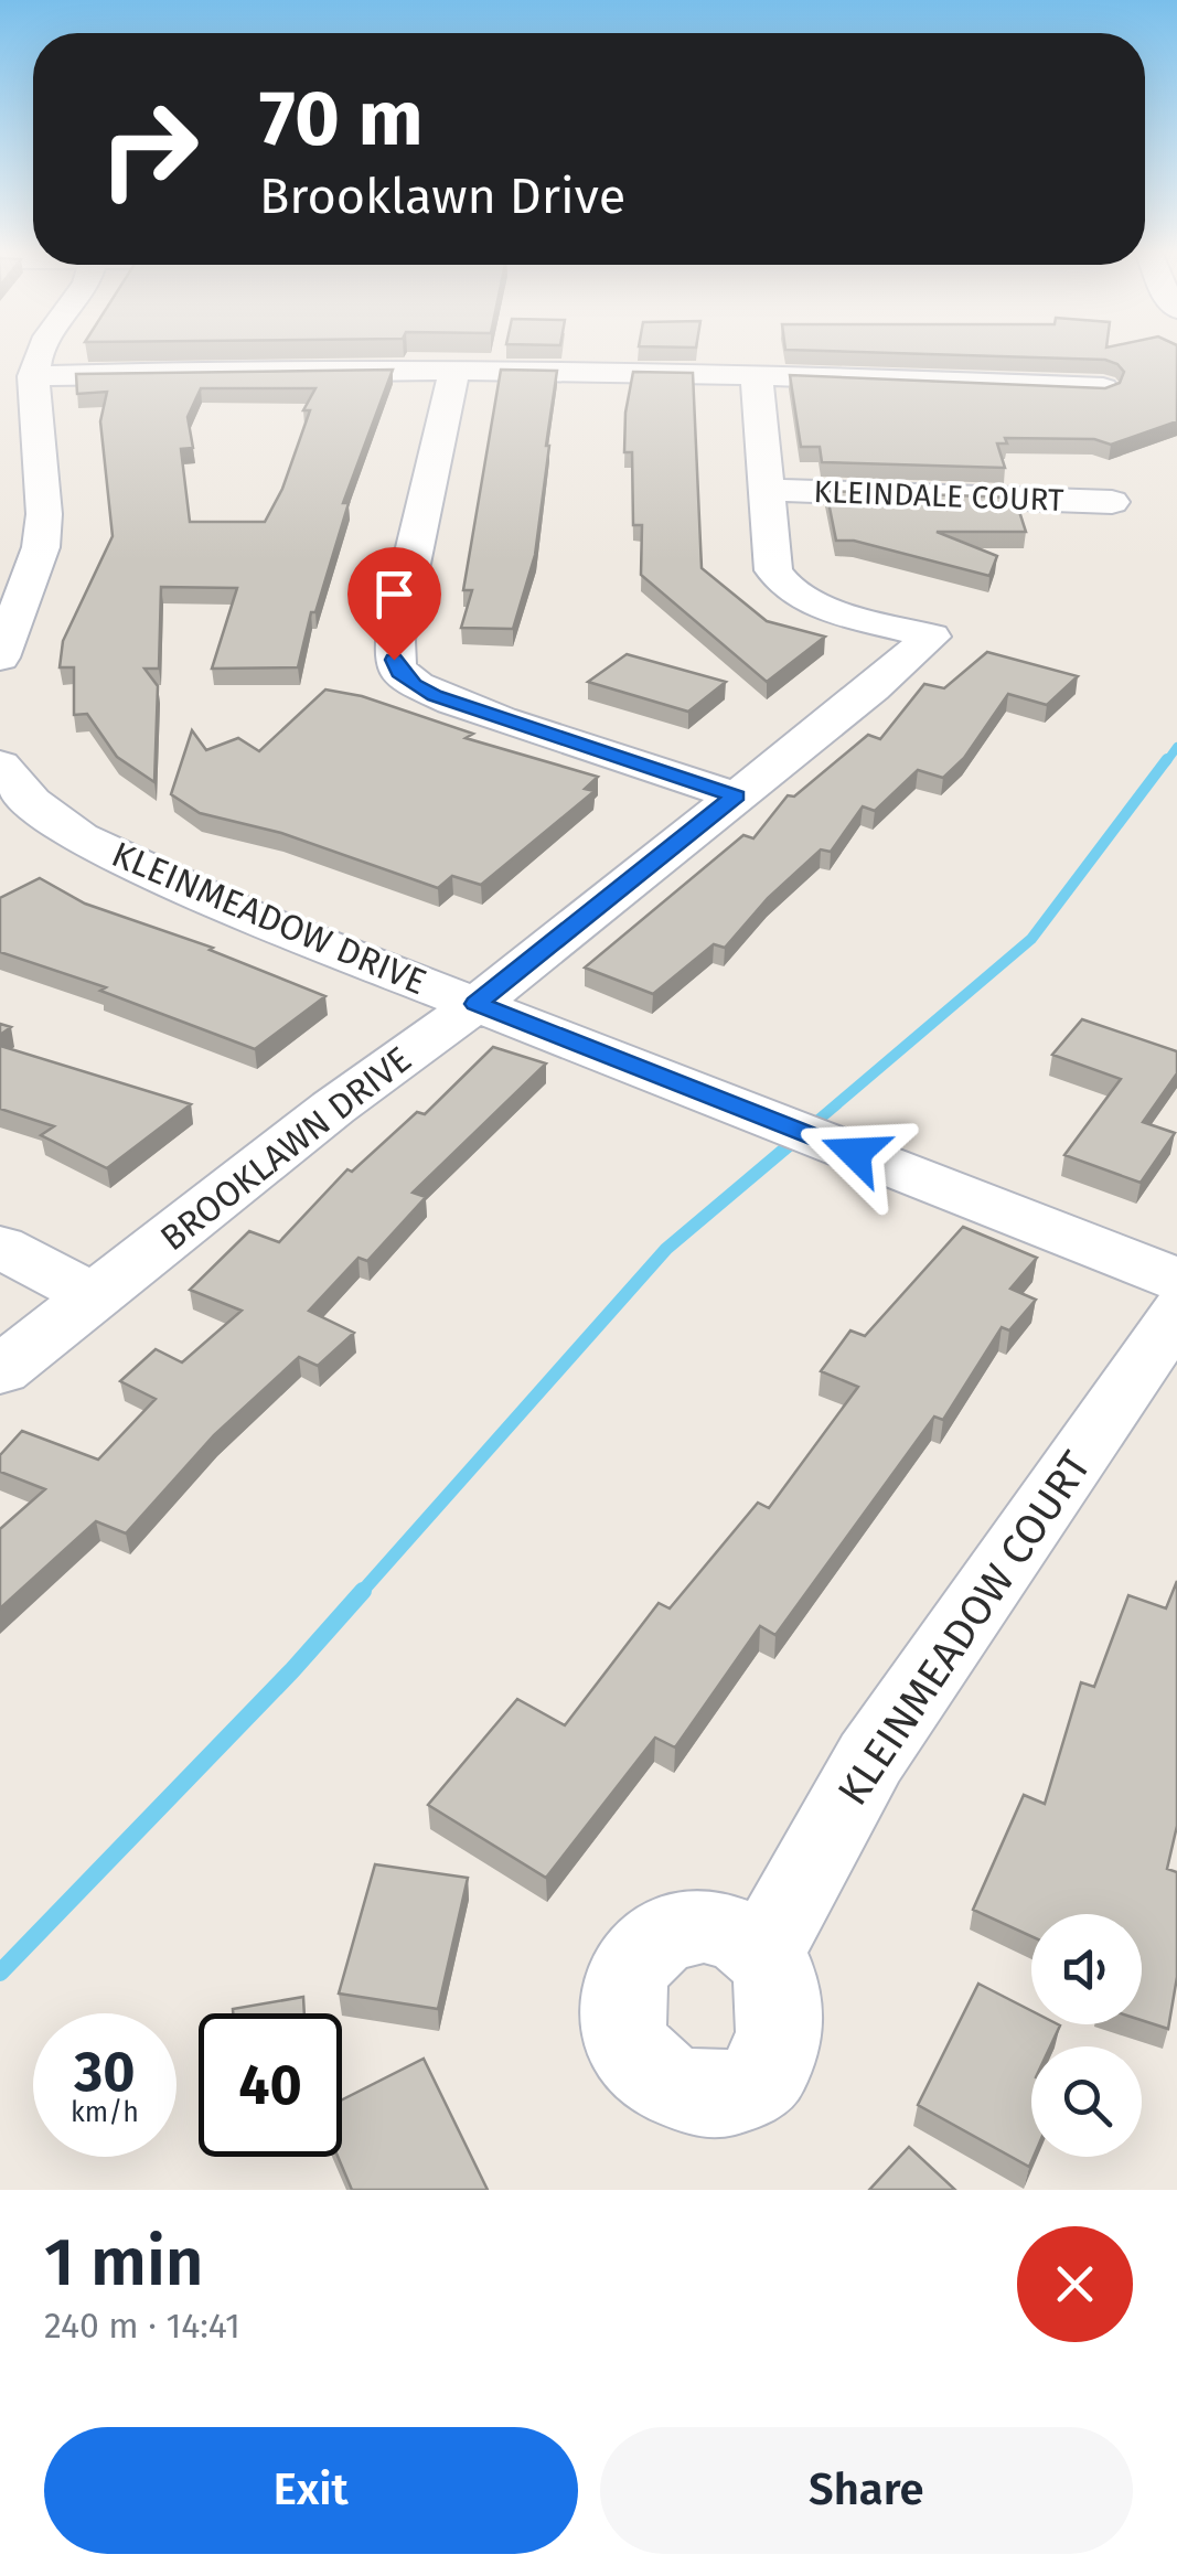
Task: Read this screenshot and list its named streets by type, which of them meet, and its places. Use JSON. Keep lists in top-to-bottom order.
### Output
{
  "streets": {
    "street": [
      "KLEINDALE COURT",
      "KLEINMEADOW DRIVE",
      "BROOKLAWN DRIVE",
      "KLEINMEADOW COURT"
    ]
  },
  "crossings": [
    ["KLEINDALE COURT", "BROOKLAWN DRIVE"],
    ["KLEINMEADOW DRIVE", "BROOKLAWN DRIVE"]
  ],
  "page": {
    "turn": ["70 m", "Brooklawn Drive"],
    "speed": "30 km/h",
    "limit": "40",
    "heading": ["1 min", "240 m · 14:41"],
    "buttons": ["Exit", "Share"]
  }
}
